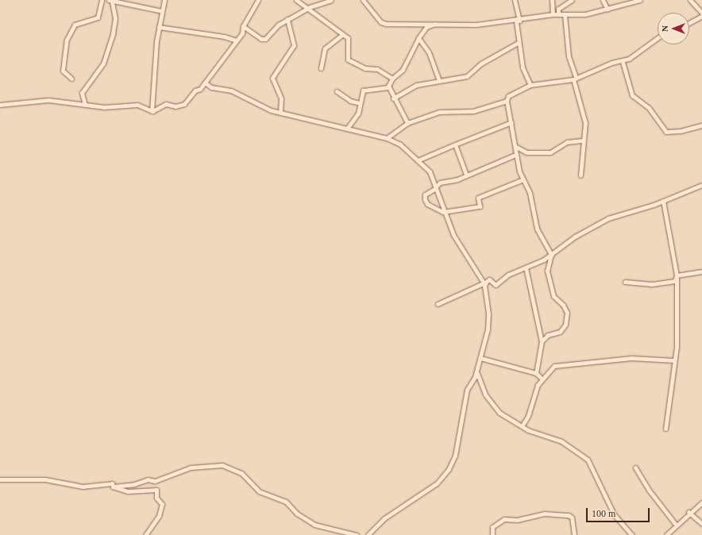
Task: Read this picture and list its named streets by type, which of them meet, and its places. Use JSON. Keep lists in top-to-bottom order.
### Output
{
  "scale_bar": "100 m",
  "north": "left"
}
